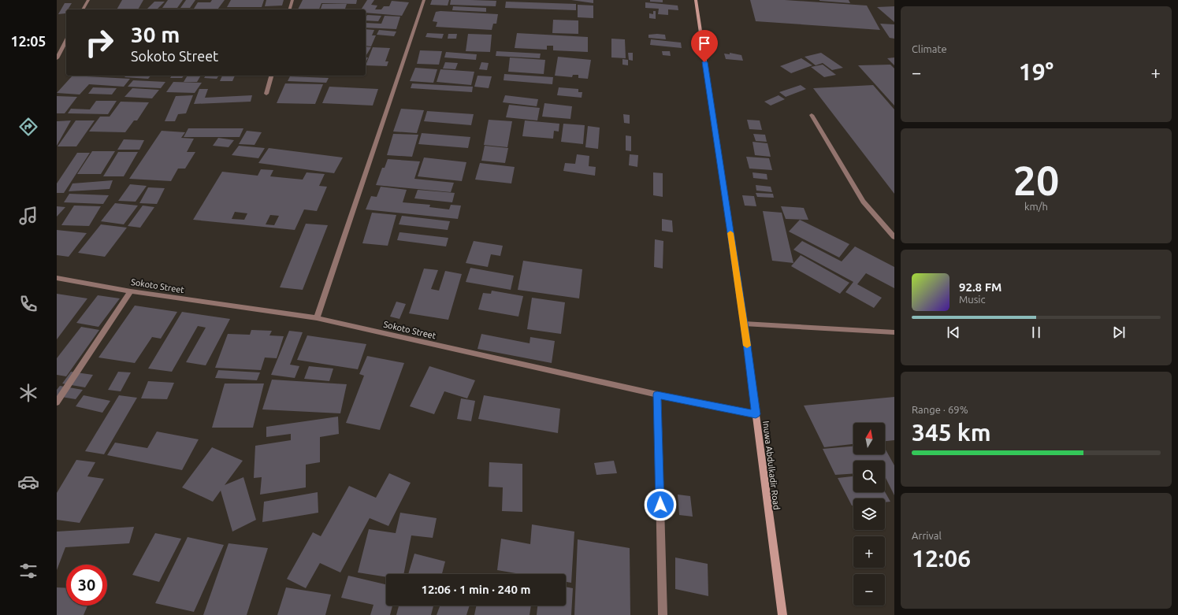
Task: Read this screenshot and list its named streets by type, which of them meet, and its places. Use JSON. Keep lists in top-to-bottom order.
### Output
{
  "streets": {
    "main road": ["Inuwa Abdulkadir Road"],
    "street": ["Sokoto Street"]
  },
  "crossings": [
    ["Sokoto Street", "Inuwa Abdulkadir Road"]
  ],
  "north": "top",
  "page": {
    "tabs": "12:05",
    "tile": [
      "Climate",
      ["20", "km/h"],
      ["Range · 69%", "345 km"],
      ["Arrival", "12:06"]
    ],
    "turn": ["30 m", "Sokoto Street"],
    "heat": ["−", "19°", "+"],
    "song": ["92.8 FM", "Music"],
    "map_buttons": ["+", "−"],
    "limit": "30",
    "trip": "12:06 · 1 min · 240 m"
  }
}
